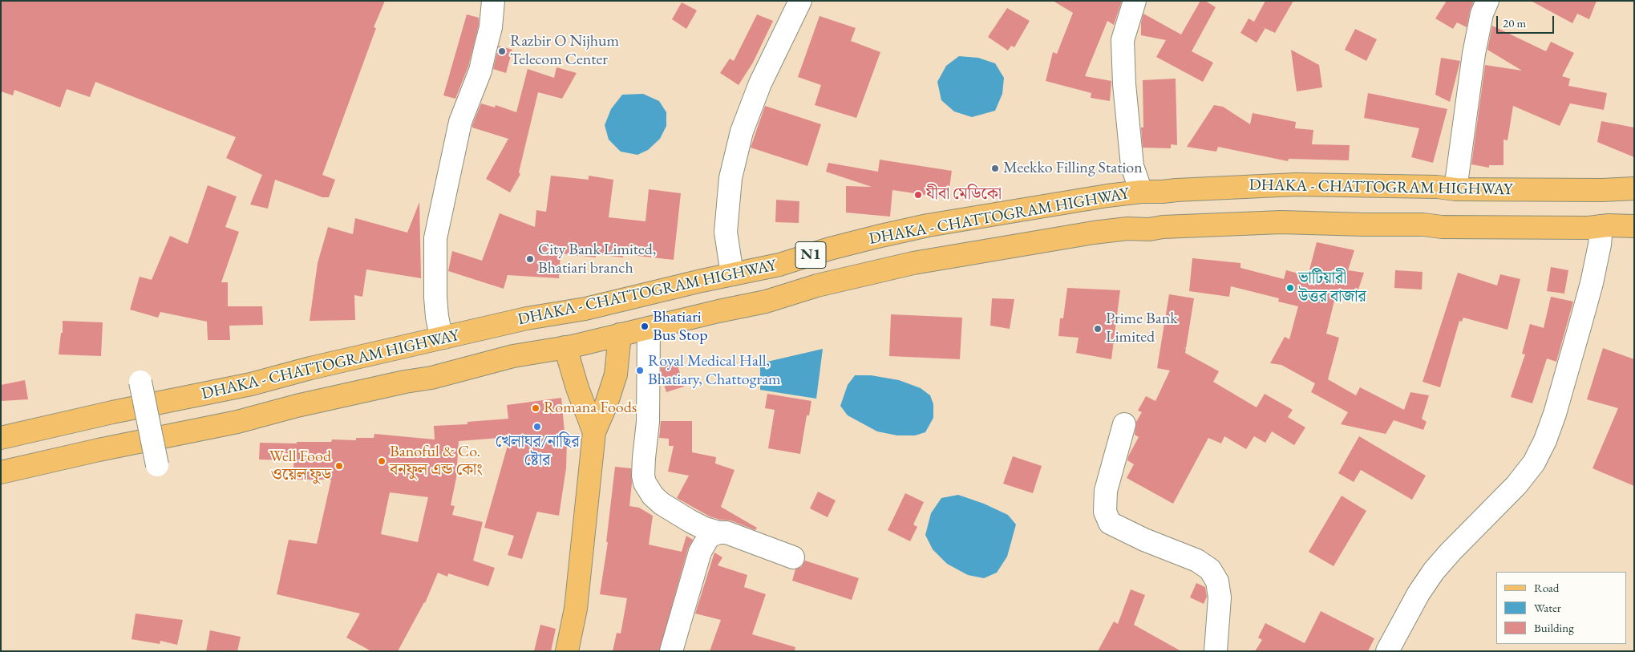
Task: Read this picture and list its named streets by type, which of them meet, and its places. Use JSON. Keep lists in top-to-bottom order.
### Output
{
  "streets": {
    "main road": ["DHAKA - CHATTOGRAM HIGHWAY", "N1"]
  },
  "places": [
    "Razbir O Nijhum Telecom Center",
    "Meekko Filling Station",
    "যীবা মেডিকো",
    "City Bank Limited, Bhatiari branch",
    "ভাটিয়ারী উত্তর বাজার",
    "Bhatiari Bus Stop",
    "Prime Bank Limited",
    "Royal Medical Hall, Bhatiary, Chattogram",
    "Romana Foods",
    "খেলাঘর/নাছির ষ্টোর",
    "Banoful & Co. বনফুল এন্ড কোং",
    "Well Food ওয়েল ফুড"
  ],
  "legend": ["Road", "Water", "Building"],
  "scale_bar": "20 m"
}
